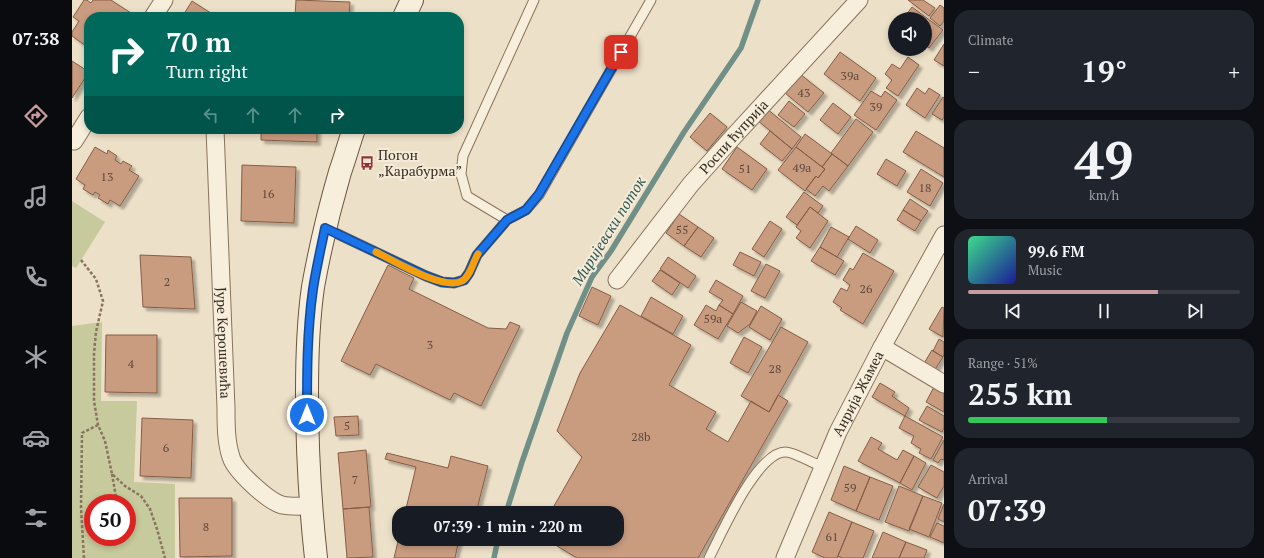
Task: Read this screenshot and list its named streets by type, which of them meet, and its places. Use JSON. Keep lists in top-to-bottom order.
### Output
{
  "streets": {
    "street": ["Роспи ћуприја", "Јуре Керошевића", "Анрија Жамеа"]
  },
  "water": ["Миријевски поток"],
  "places": {
    "bus stop": ["Погон „Карабурма”"]
  },
  "house_numbers": [
    "39a",
    "43",
    "39",
    "49a",
    "51",
    "13",
    "18",
    "16",
    "55",
    "2",
    "26",
    "59a",
    "3",
    "4",
    "28",
    "5",
    "28b",
    "6",
    "7",
    "59",
    "8",
    "61"
  ],
  "page": {
    "tabs": "07:38",
    "tile": [
      "Climate",
      ["49", "km/h"],
      ["Range · 51%", "255 km"],
      ["Arrival", "07:39"]
    ],
    "turn": ["70 m", "Turn right"],
    "heat": ["−", "19°", "+"],
    "song": ["99.6 FM", "Music"],
    "limit": "50",
    "trip": "07:39 · 1 min · 220 m"
  }
}
